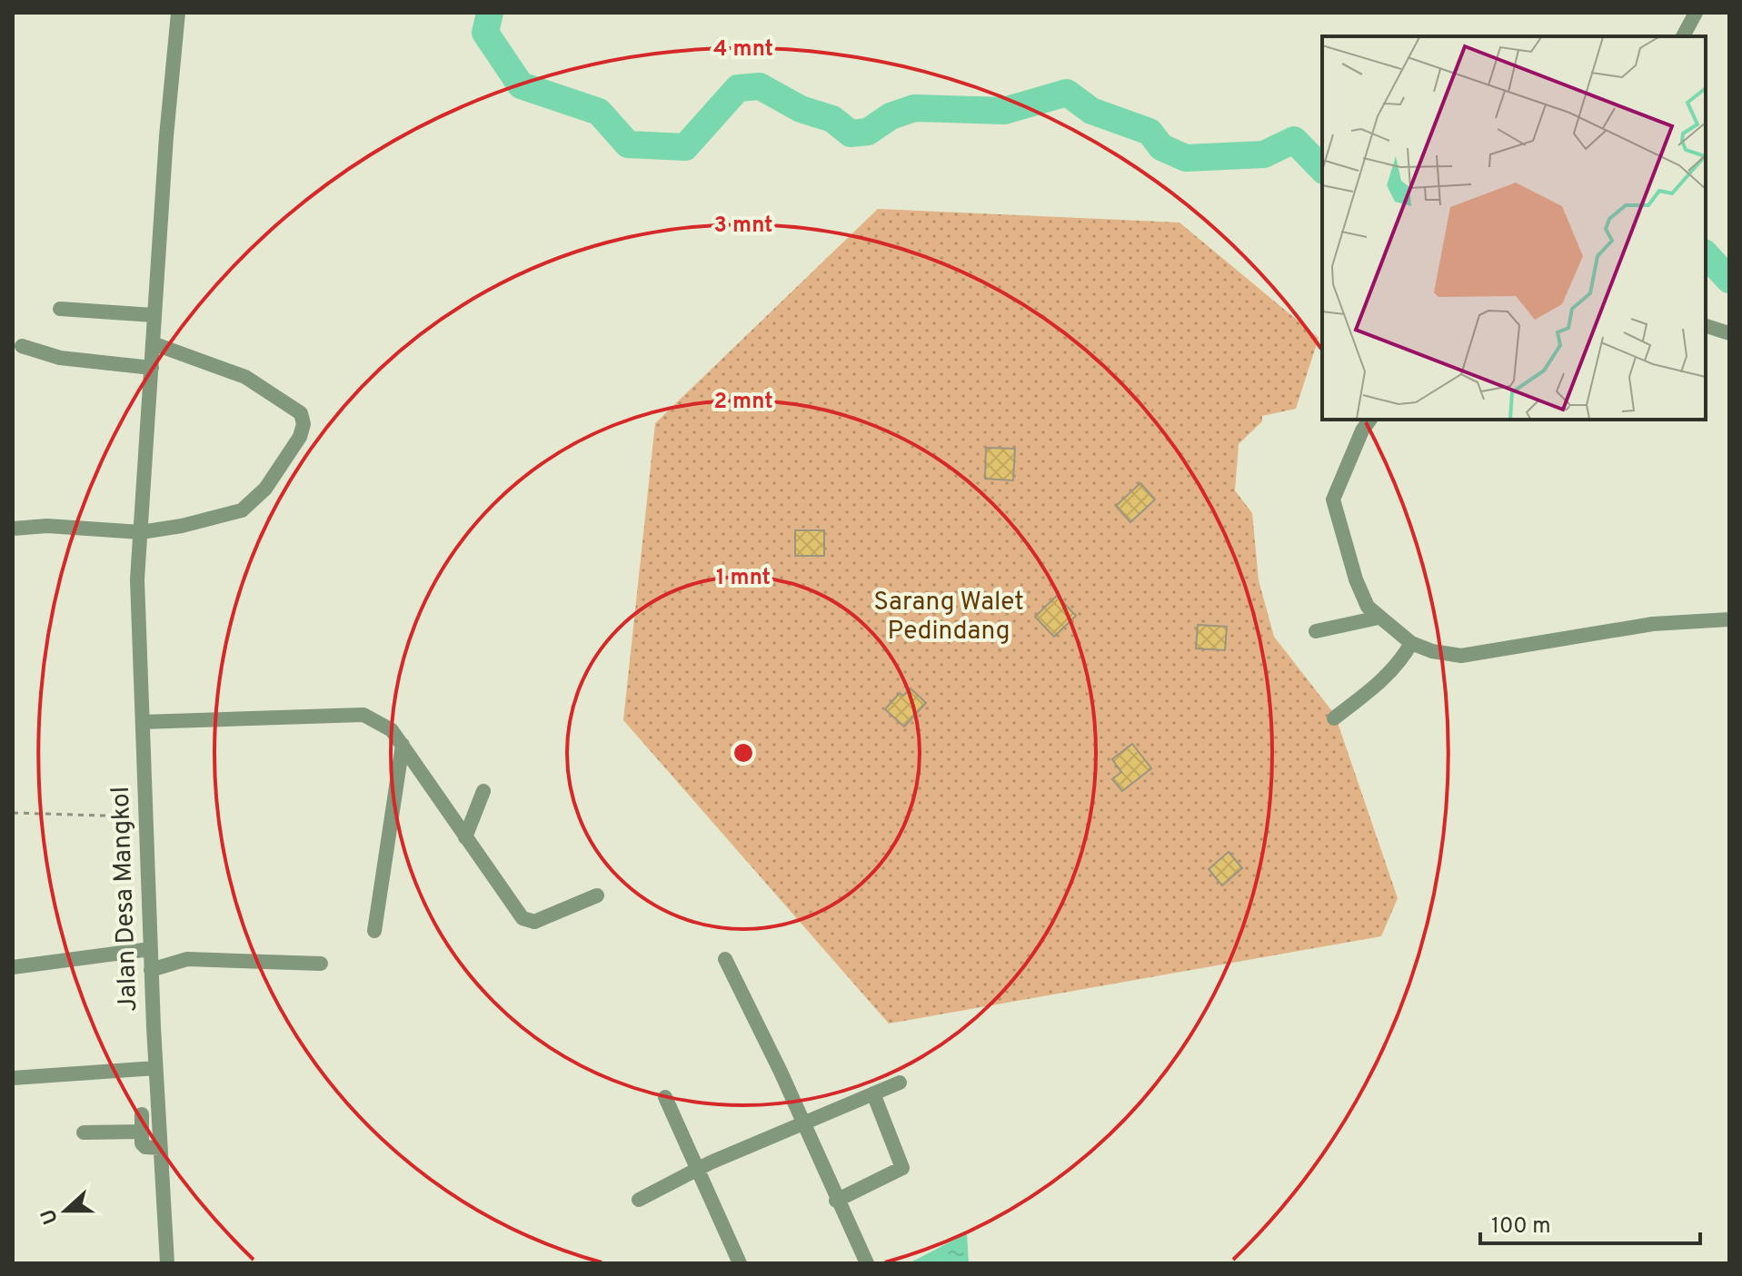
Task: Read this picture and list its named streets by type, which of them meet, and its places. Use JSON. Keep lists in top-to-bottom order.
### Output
{
  "streets": {
    "street": ["Jalan Desa Mangkol"]
  },
  "parks": ["Sarang Walet Pedindang"],
  "scale_bar": "100 m",
  "north": "left",
  "rings": [
    "4 mnt",
    "3 mnt",
    "2 mnt",
    "1 mnt"
  ]
}
